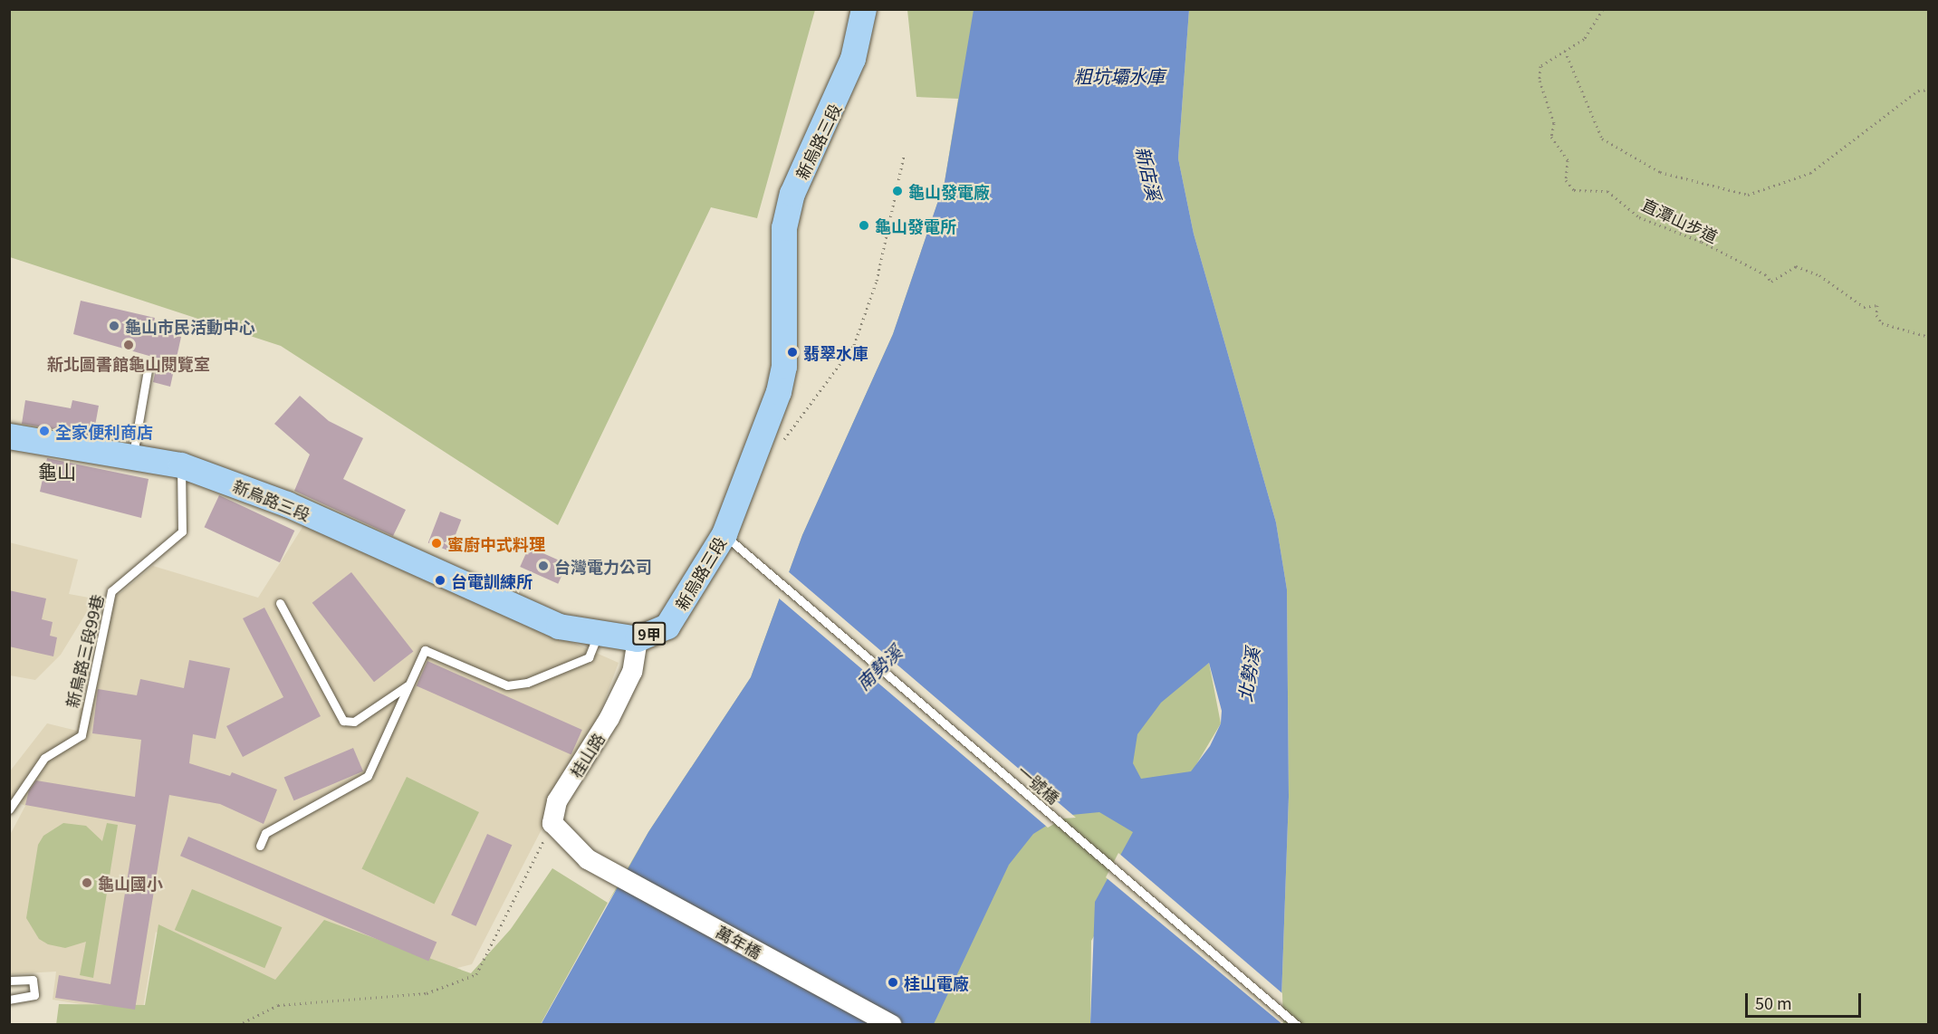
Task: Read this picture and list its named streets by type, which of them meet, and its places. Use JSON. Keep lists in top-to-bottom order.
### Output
{
  "streets": {
    "main road": ["新烏路三段", "9甲"],
    "street": ["桂山路", "萬年橋"],
    "lane": ["新烏路三段99巷", "一號橋"],
    "path": ["直潭山步道"]
  },
  "crossings": [
    ["新烏路三段", "新烏路三段99巷"],
    ["新烏路三段", "桂山路"],
    ["新烏路三段", "一號橋"],
    ["桂山路", "萬年橋"]
  ],
  "districts": ["龜山"],
  "water": [
    "粗坑壩水庫",
    "新店溪",
    "南勢溪",
    "北勢溪"
  ],
  "places": [
    "龜山發電廠",
    "龜山發電所",
    "龜山市民活動中心",
    "新北圖書館龜山閱覽室",
    "翡翠水庫",
    "全家便利商店",
    "蜜廚中式料理",
    "台灣電力公司",
    "台電訓練所",
    "龜山國小",
    "桂山電廠"
  ],
  "scale_bar": "50 m"
}
